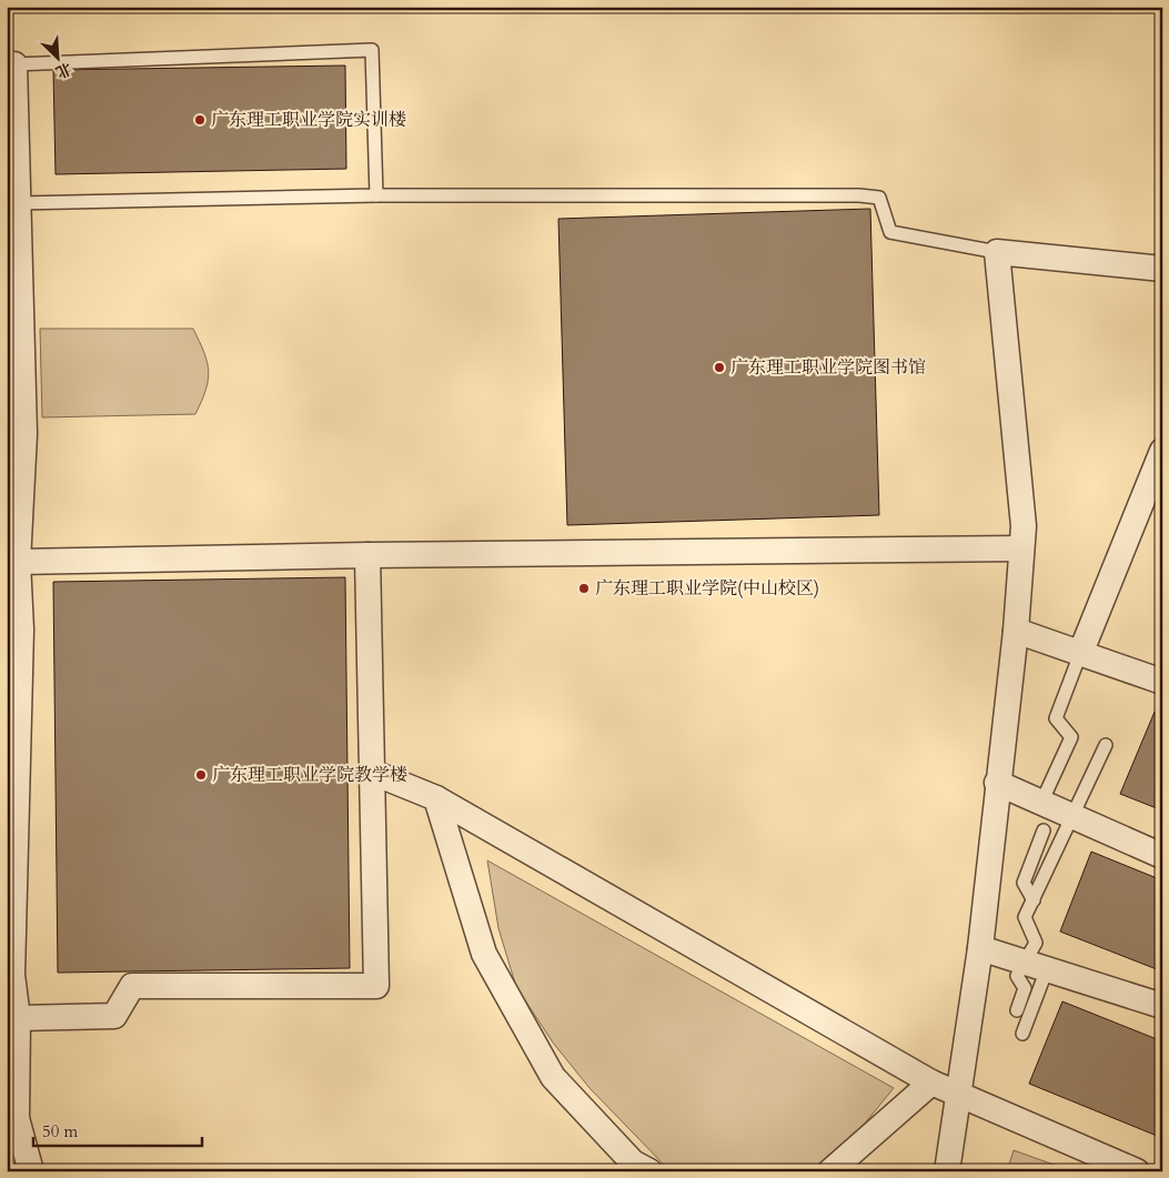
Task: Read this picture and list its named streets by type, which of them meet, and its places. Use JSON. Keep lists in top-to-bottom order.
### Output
{
  "places": [
    "广东理工职业学院实训楼",
    "广东理工职业学院图书馆",
    "广东理工职业学院(中山校区)",
    "广东理工职业学院教学楼"
  ],
  "scale_bar": "50 m",
  "north": "bottom right"
}
